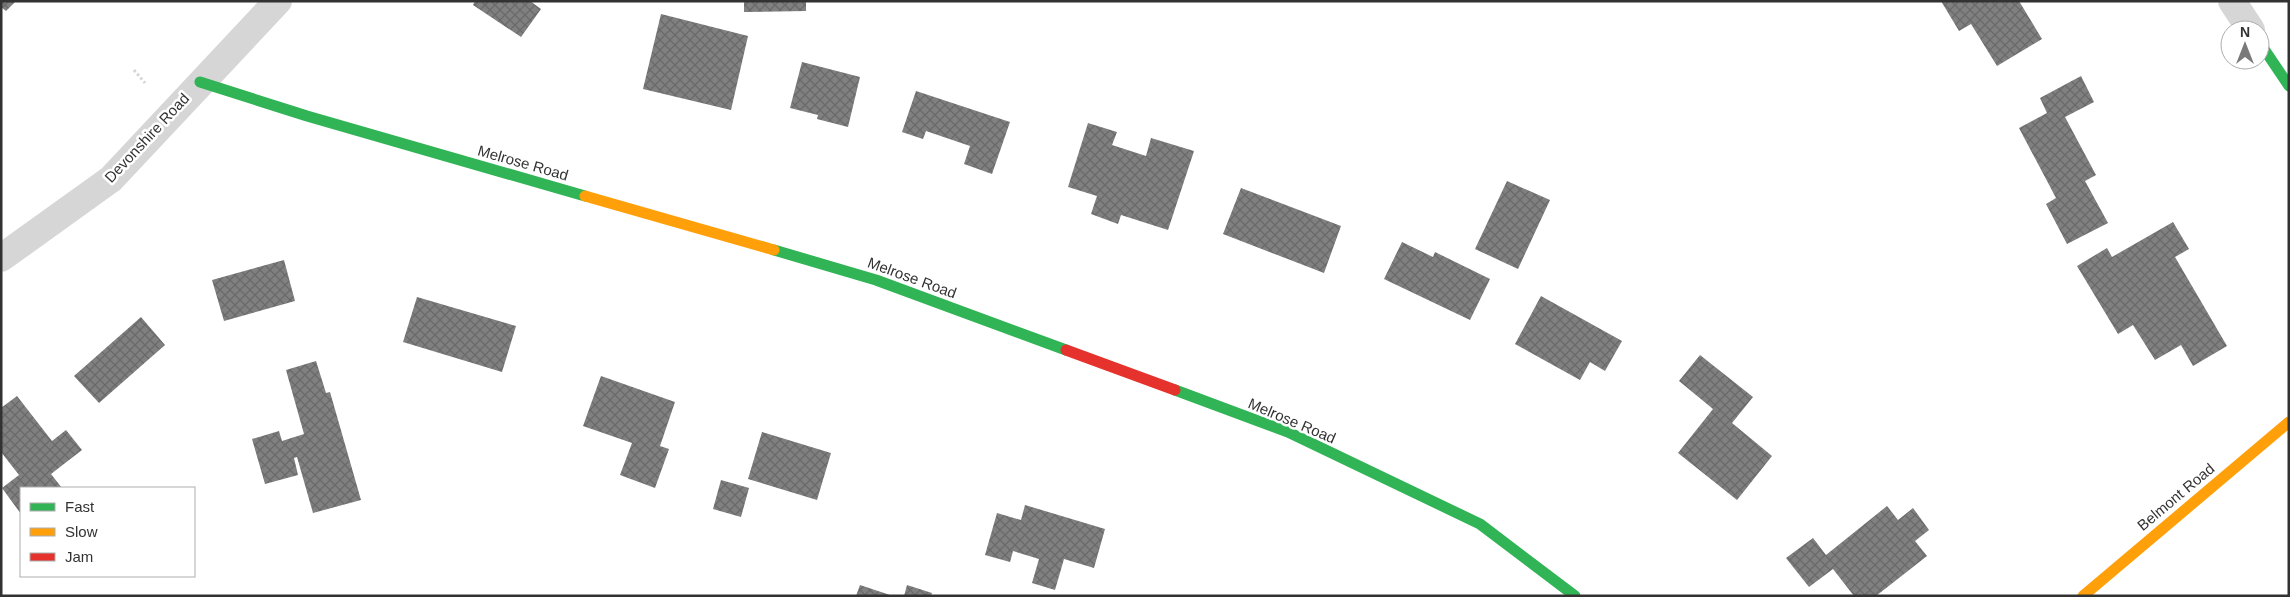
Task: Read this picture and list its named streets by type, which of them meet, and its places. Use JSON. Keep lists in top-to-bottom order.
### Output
{
  "streets": {
    "street": ["Devonshire Road", "Melrose Road", "Belmont Road"]
  },
  "crossings": [
    ["Devonshire Road", "Melrose Road"]
  ],
  "legend": ["Fast", "Slow", "Jam"],
  "north": "top"
}
